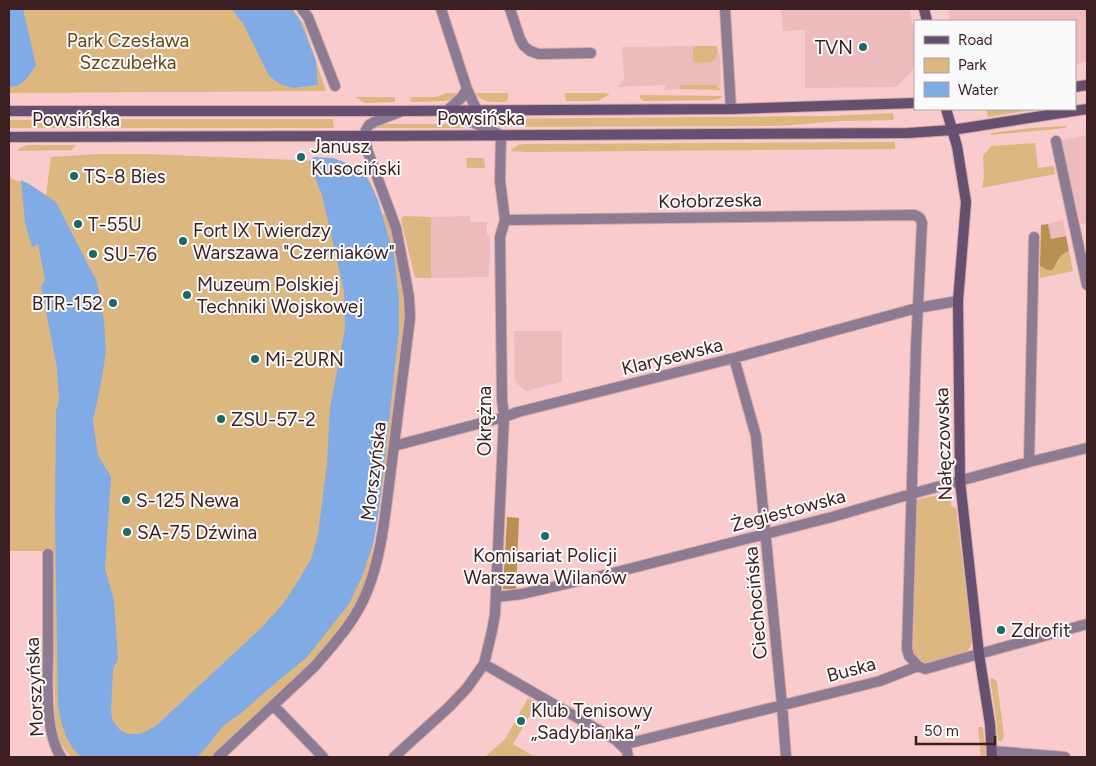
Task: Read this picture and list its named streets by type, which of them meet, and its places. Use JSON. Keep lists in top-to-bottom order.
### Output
{
  "streets": {
    "main road": ["Powsińska", "Nałęczowska"],
    "street": [
      "Kołobrzeska",
      "Klarysewska",
      "Okrężna",
      "Morszyńska",
      "Żegiestowska",
      "Ciechocińska",
      "Buska"
    ]
  },
  "crossings": [
    ["Powsińska", "Okrężna"],
    ["Powsińska", "Nałęczowska"],
    ["Powsińska", "Morszyńska"],
    ["Kołobrzeska", "Okrężna"],
    ["Kołobrzeska", "Nałęczowska"],
    ["Klarysewska", "Okrężna"],
    ["Klarysewska", "Nałęczowska"],
    ["Klarysewska", "Morszyńska"],
    ["Klarysewska", "Ciechocińska"],
    ["Okrężna", "Żegiestowska"],
    ["Nałęczowska", "Żegiestowska"],
    ["Nałęczowska", "Buska"],
    ["Żegiestowska", "Ciechocińska"],
    ["Ciechocińska", "Buska"]
  ],
  "parks": ["Park Czesława Szczubełka"],
  "places": [
    "TVN",
    "Janusz Kusociński",
    "TS-8 Bies",
    "T-55U",
    "Fort IX Twierdzy Warszawa \"Czerniaków\"",
    "SU-76",
    "Muzeum Polskiej Techniki Wojskowej",
    "BTR-152",
    "Mi-2URN",
    "ZSU-57-2",
    "S-125 Newa",
    "SA-75 Dźwina",
    "Komisariat Policji Warszawa Wilanów",
    "Zdrofit",
    "Klub Tenisowy „Sadybianka”"
  ],
  "legend": ["Road", "Park", "Water"],
  "scale_bar": "50 m"
}
